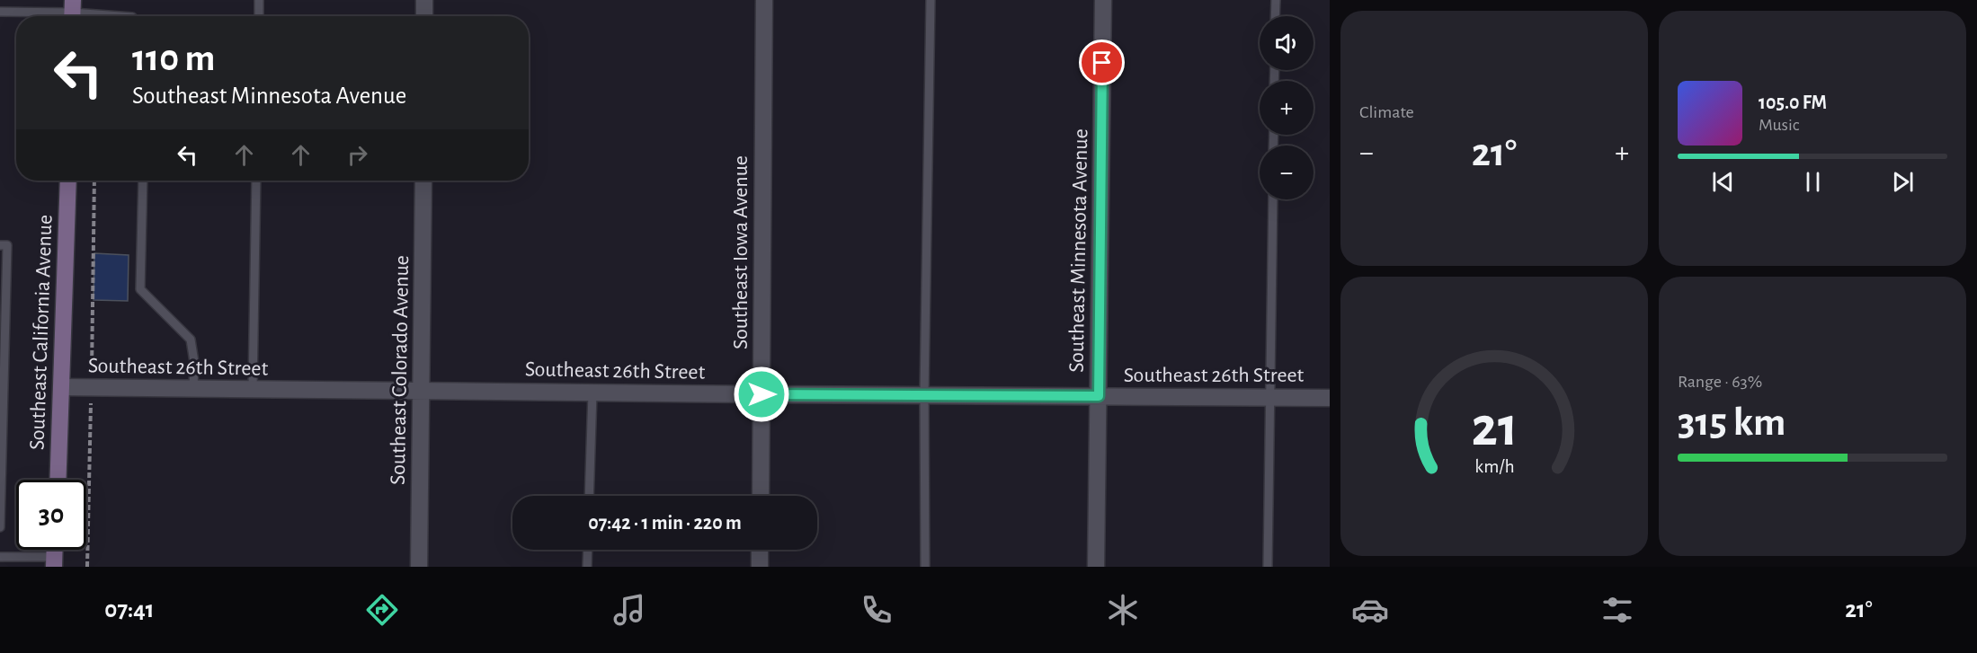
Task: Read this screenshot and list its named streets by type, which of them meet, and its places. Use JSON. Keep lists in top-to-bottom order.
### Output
{
  "streets": {
    "main road": ["Southeast California Avenue"],
    "street": [
      "Southeast Minnesota Avenue",
      "Southeast Iowa Avenue",
      "Southeast 26th Street",
      "Southeast Colorado Avenue"
    ]
  },
  "crossings": [
    ["Southeast Minnesota Avenue", "Southeast 26th Street"],
    ["Southeast Iowa Avenue", "Southeast 26th Street"],
    ["Southeast California Avenue", "Southeast 26th Street"],
    ["Southeast 26th Street", "Southeast Colorado Avenue"]
  ],
  "page": {
    "tile": [
      "Climate",
      ["Range · 63%", "315 km"]
    ],
    "map_buttons": ["+", "−"],
    "turn": ["110 m", "Southeast Minnesota Avenue"],
    "song": ["105.0 FM", "Music"],
    "heat": ["−", "21°", "+"],
    "limit": "30",
    "trip": "07:42 · 1 min · 220 m",
    "tabs": ["07:41", "21°"],
    "gauge": ["21", "km/h"]
  }
}
